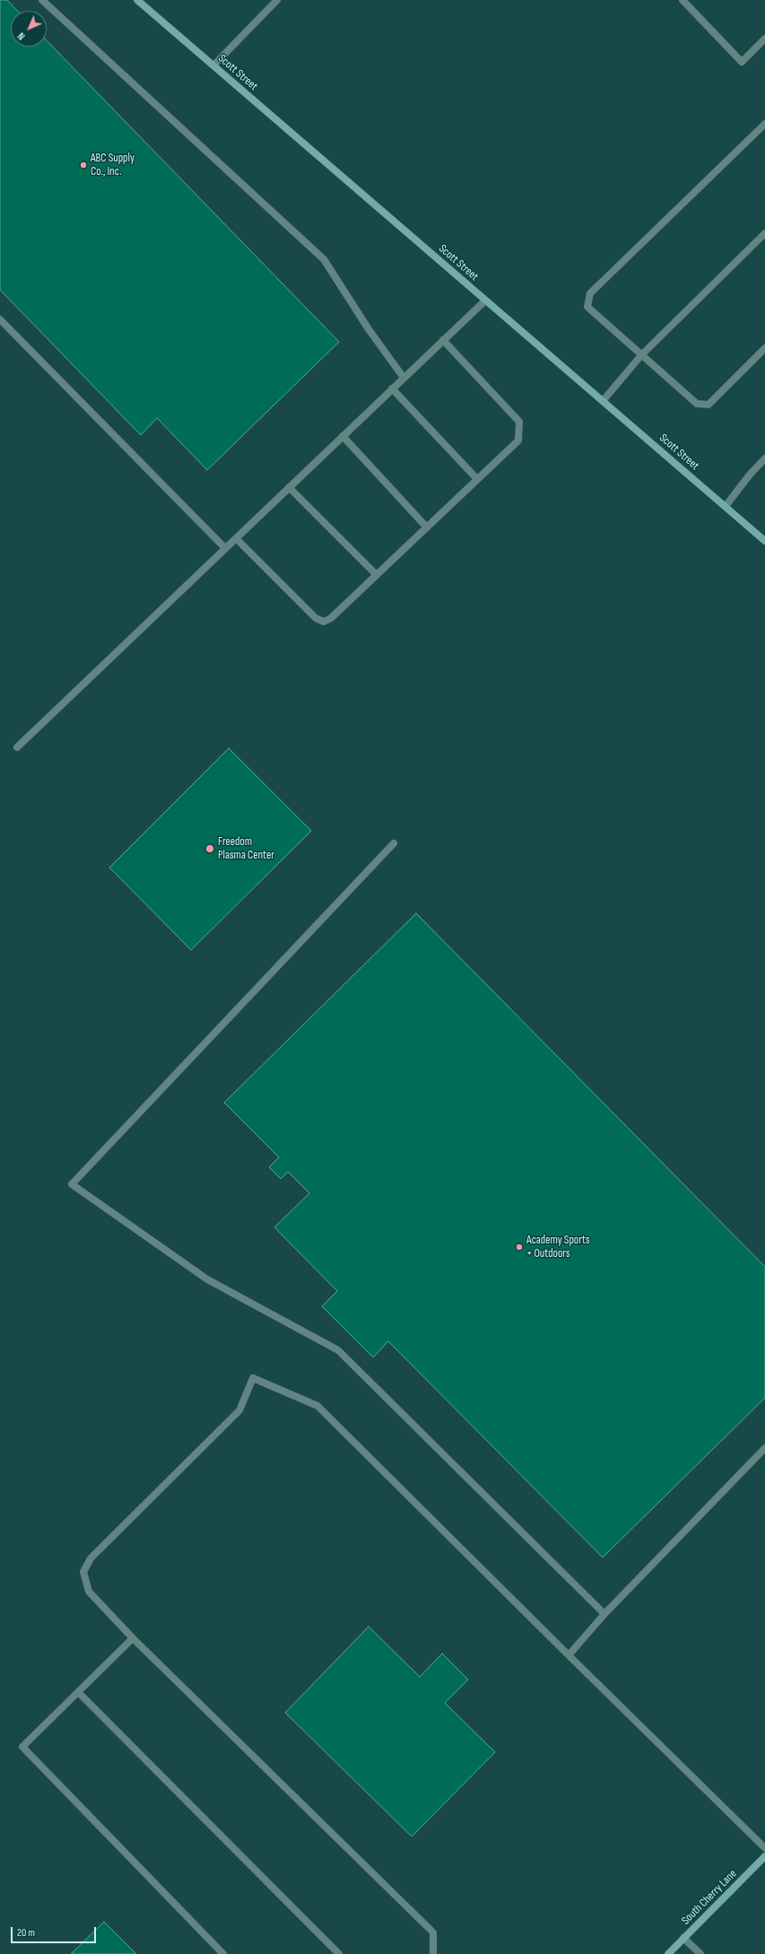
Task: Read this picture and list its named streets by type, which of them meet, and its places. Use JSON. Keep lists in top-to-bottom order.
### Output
{
  "streets": {
    "street": ["Scott Street", "South Cherry Lane"]
  },
  "places": ["ABC Supply Co., Inc.", "Freedom Plasma Center", "Academy Sports + Outdoors"],
  "scale_bar": "20 m",
  "north": "bottom left"
}
